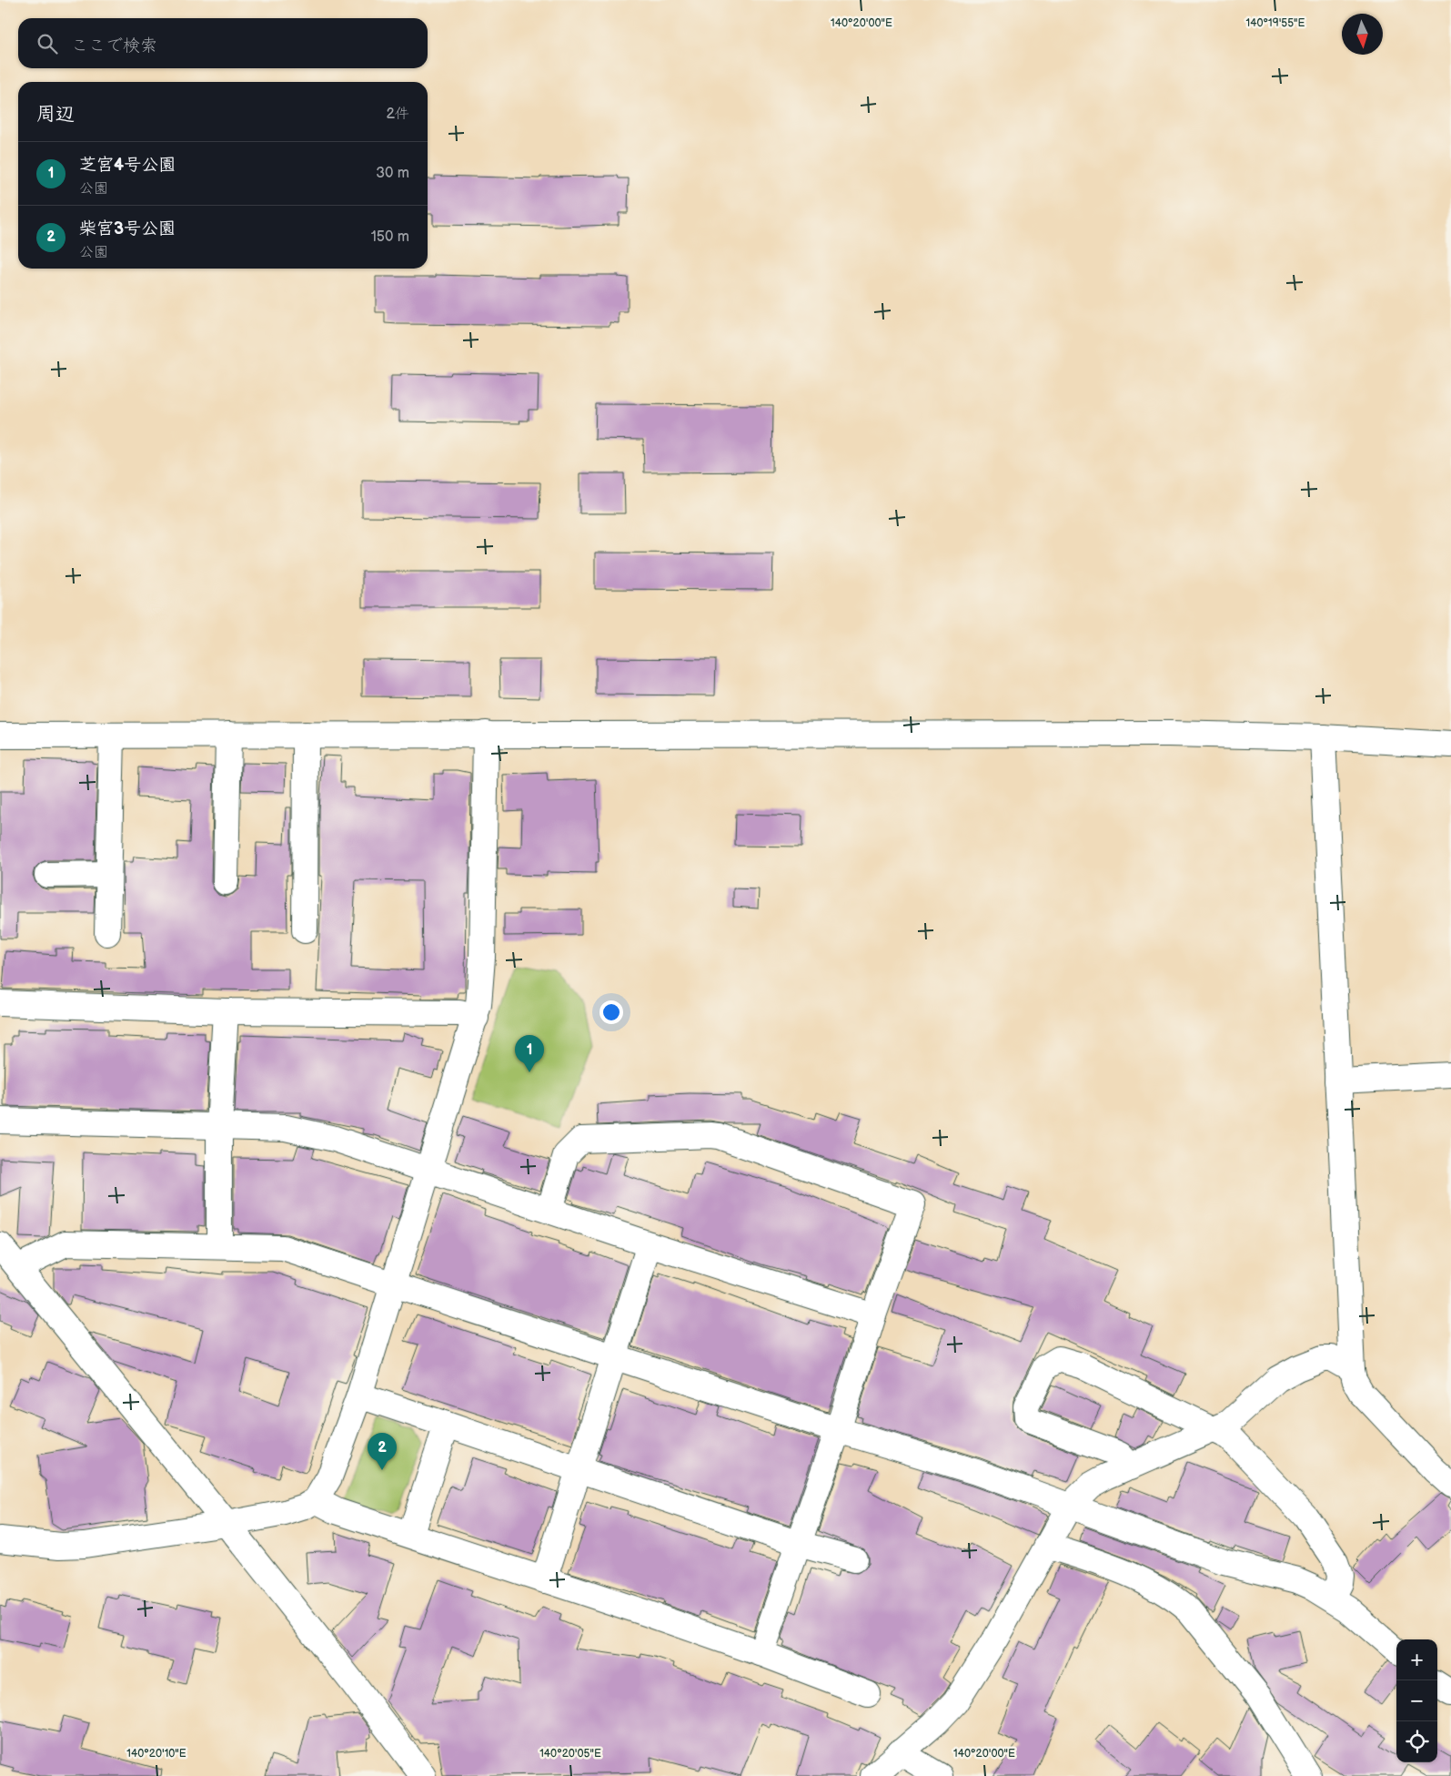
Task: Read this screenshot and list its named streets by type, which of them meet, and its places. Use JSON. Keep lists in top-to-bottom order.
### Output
{
  "north": "bottom",
  "page": {
    "search": "ここで検索",
    "heading": ["周辺", "2件"],
    "list": [
      {
        "mark": "1",
        "name": "芝宮4号公園",
        "note": "公園",
        "value": "30 m"
      },
      {
        "mark": "2",
        "name": "柴宮3号公園",
        "note": "公園",
        "value": "150 m"
      }
    ],
    "pins": ["1", "2"],
    "map_buttons": ["+", "−"]
  },
  "coordinates": [
    "140°20'00\"E",
    "140°19'55\"E",
    "140°20'10\"E",
    "140°20'05\"E"
  ]
}
